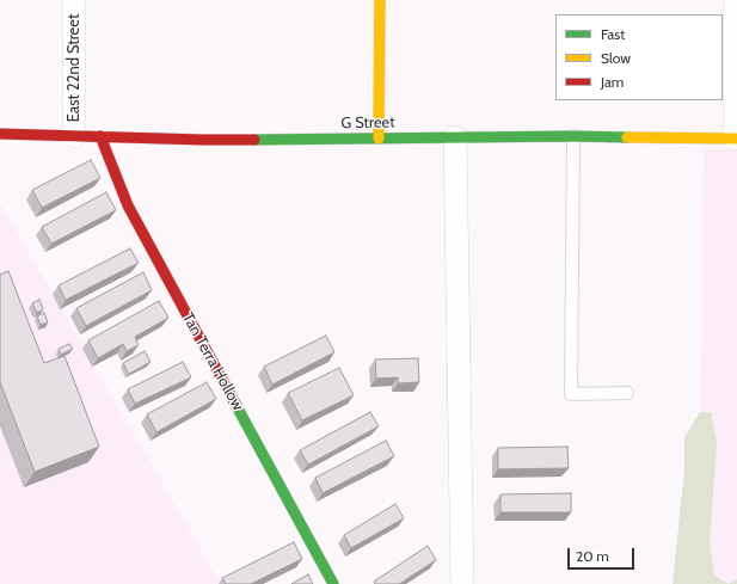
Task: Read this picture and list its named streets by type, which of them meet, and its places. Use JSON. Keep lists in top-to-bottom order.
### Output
{
  "streets": {
    "main road": ["G Street", "Tan Terra Hollow"],
    "street": ["East 22nd Street"]
  },
  "crossings": [
    ["East 22nd Street", "G Street"],
    ["G Street", "Tan Terra Hollow"]
  ],
  "legend": ["Fast", "Slow", "Jam"],
  "scale_bar": "20 m"
}
